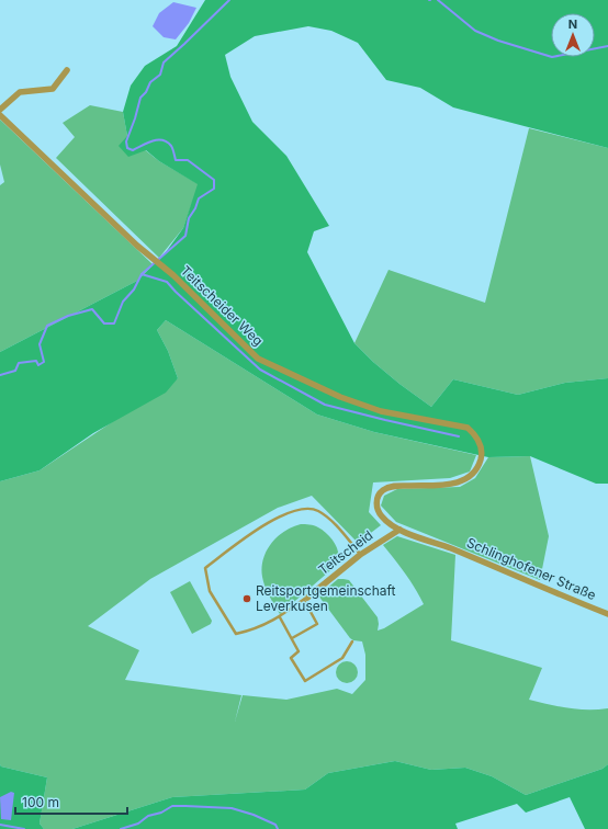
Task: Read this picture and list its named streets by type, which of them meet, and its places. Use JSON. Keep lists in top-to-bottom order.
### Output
{
  "streets": {
    "street": ["Teitscheider Weg", "Teitscheid", "Schlinghofener Straße"]
  },
  "crossings": [
    ["Teitscheider Weg", "Schlinghofener Straße"],
    ["Teitscheid", "Schlinghofener Straße"]
  ],
  "places": ["Reitsportgemeinschaft Leverkusen"],
  "scale_bar": "100 m",
  "north": "top"
}
